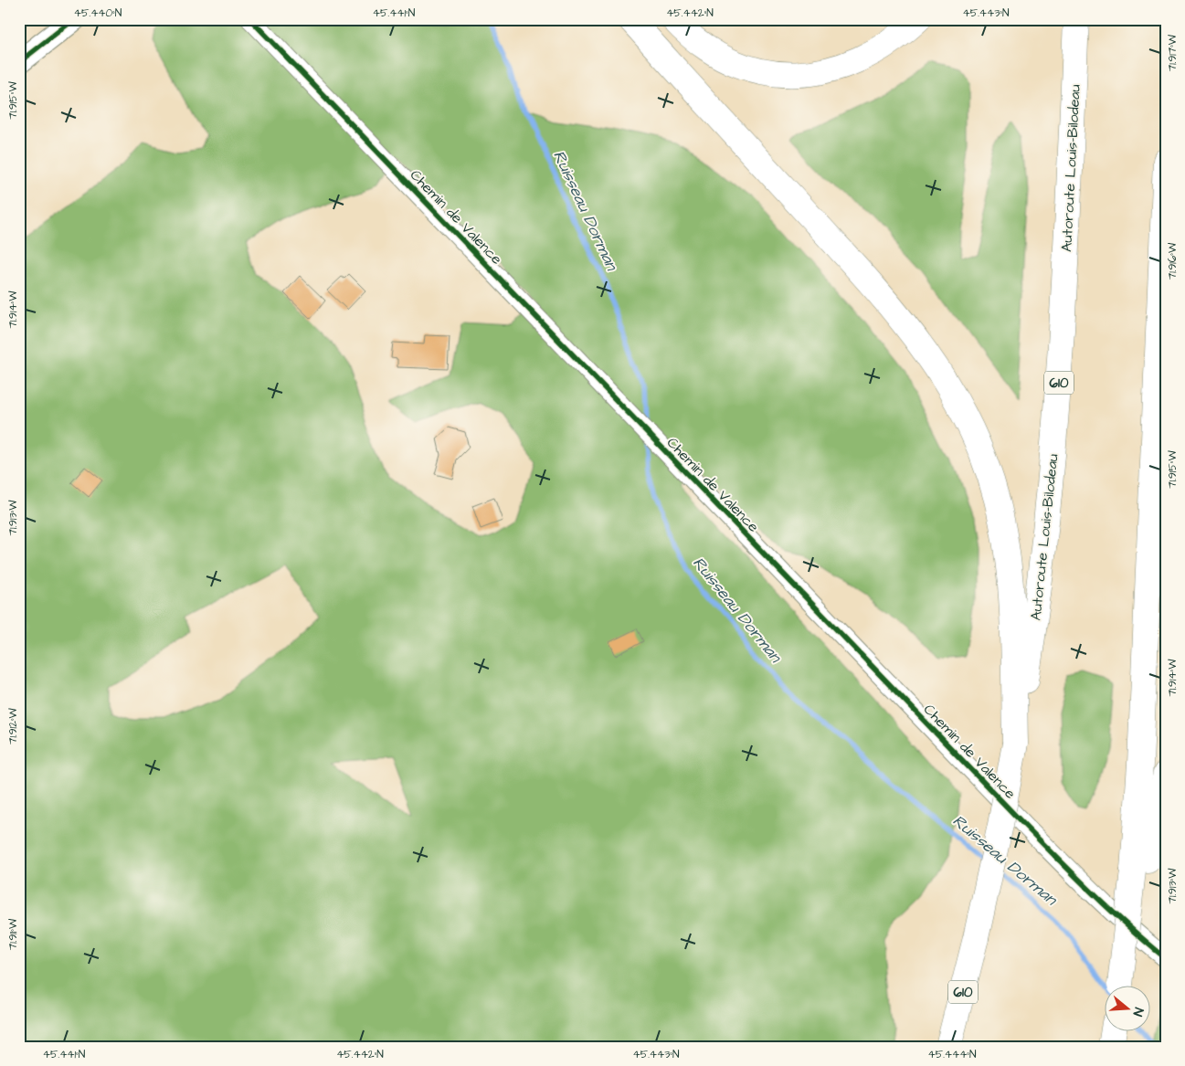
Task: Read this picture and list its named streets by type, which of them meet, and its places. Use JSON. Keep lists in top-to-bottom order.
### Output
{
  "streets": {
    "highway": ["Autoroute Louis-Bilodeau", "610"],
    "street": ["Chemin de Valence"]
  },
  "water": ["Ruisseau Dorman"],
  "north": "right",
  "coordinates": [
    "45.440°N",
    "45.441°N",
    "45.442°N",
    "45.443°N",
    "71.917°W",
    "71.915°W",
    "71.916°W",
    "71.914°W",
    "71.913°W",
    "71.912°W",
    "71.911°W",
    "45.444°N"
  ]
}
